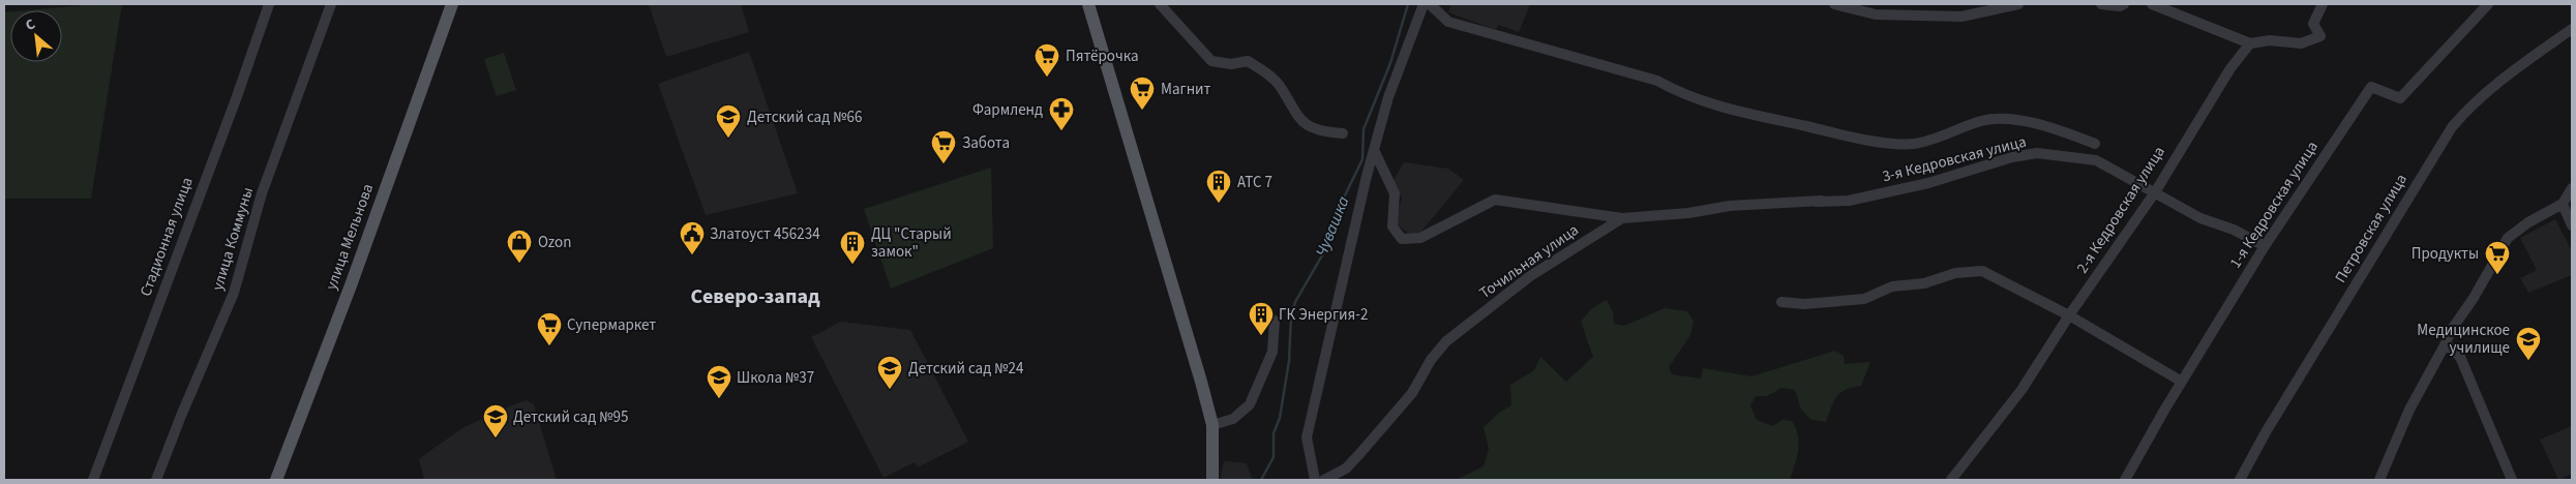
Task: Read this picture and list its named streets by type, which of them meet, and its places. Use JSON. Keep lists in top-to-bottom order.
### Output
{
  "streets": {
    "main road": ["улица Мельнова"],
    "street": [
      "3-я Кедровская улица",
      "1-я Кедровская улица",
      "2-я Кедровская улица",
      "Петровская улица",
      "Стадионная улица",
      "улица Коммуны",
      "Точильная улица"
    ]
  },
  "crossings": [
    ["3-я Кедровская улица", "1-я Кедровская улица"],
    ["3-я Кедровская улица", "2-я Кедровская улица"],
    ["3-я Кедровская улица", "Точильная улица"]
  ],
  "districts": ["Северо-запад"],
  "water": ["Чувашка"],
  "places": {
    "supermarket": [
      "Пятёрочка",
      "Магнит",
      "Забота",
      "Продукты",
      "Супермаркет"
    ],
    "pharmacy": ["Фармленд"],
    "school or university": [
      "Детский сад №66",
      "Медицинское училище",
      "Детский сад №24",
      "Школа №37",
      "Детский сад №95"
    ],
    "building": ["АТС 7", "ДЦ \"Старый замок\"", "ГК Энергия-2"],
    "public building": ["Златоуст 456234"],
    "shop": ["Ozon"]
  },
  "north": "top left"
}
